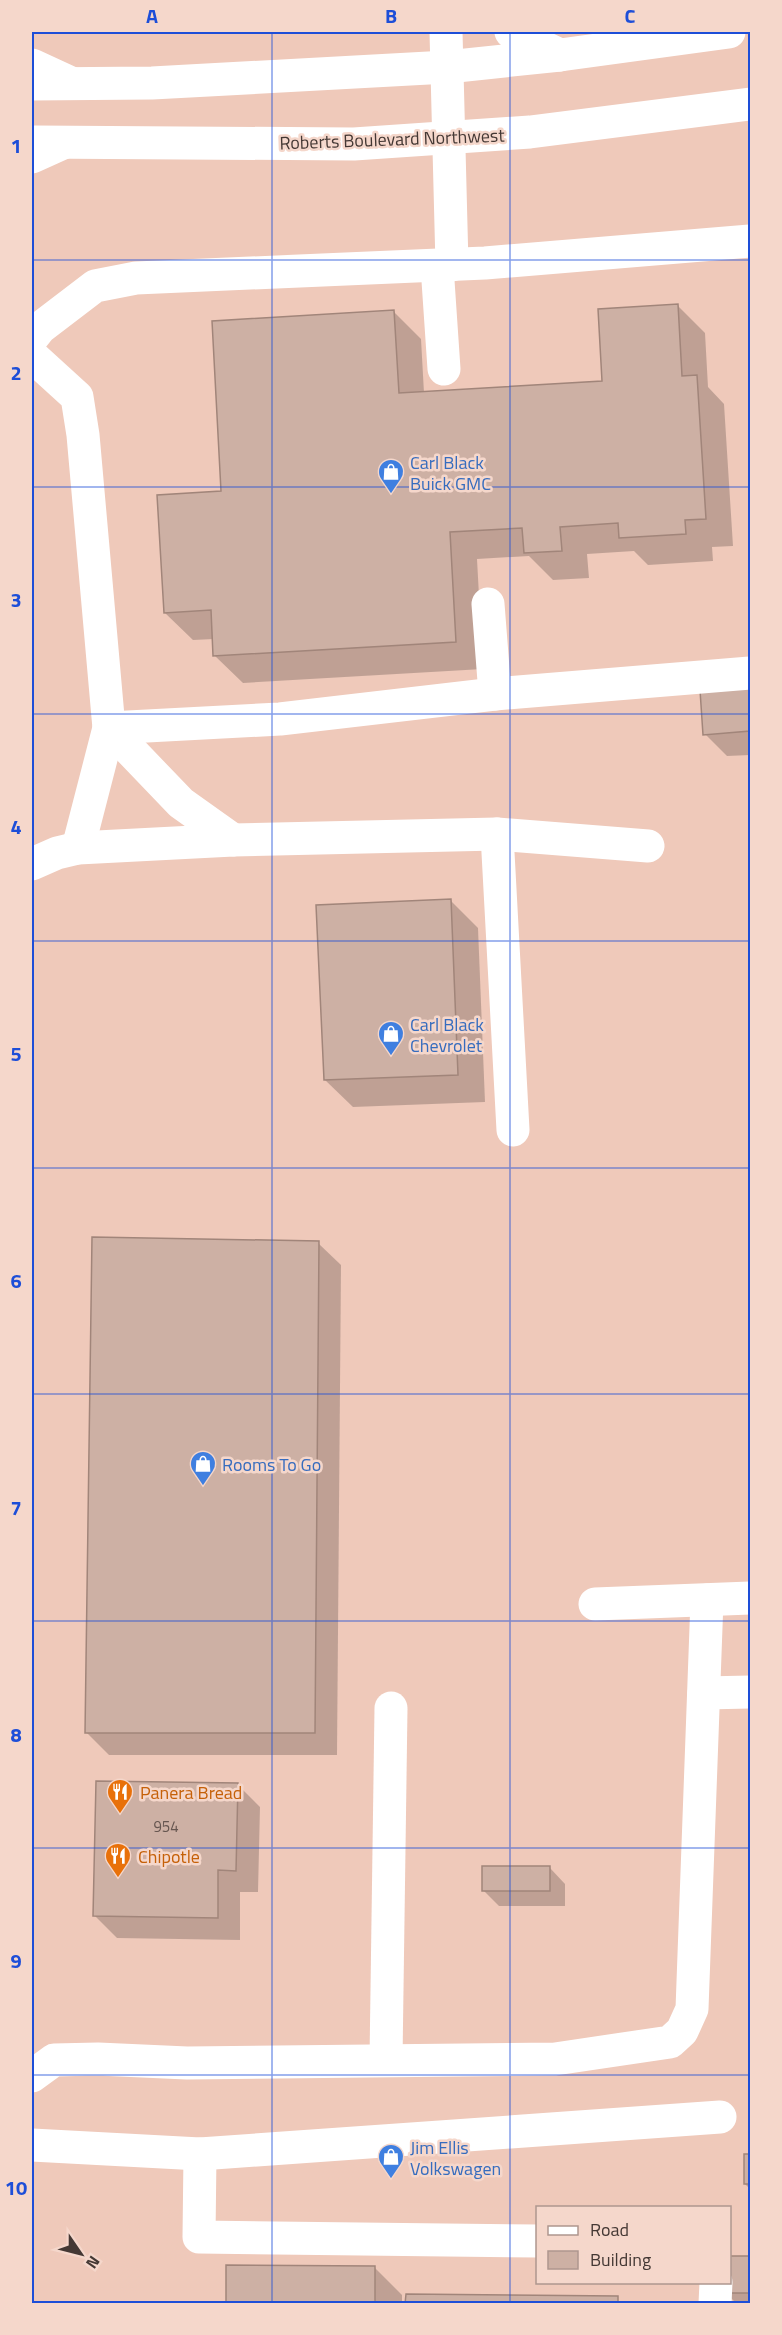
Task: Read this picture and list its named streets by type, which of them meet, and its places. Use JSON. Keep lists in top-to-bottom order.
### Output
{
  "streets": {
    "main road": ["Roberts Boulevard Northwest"]
  },
  "places": {
    "shop": [
      "Carl Black Buick GMC",
      "Carl Black Chevrolet",
      "Rooms To Go",
      "Jim Ellis Volkswagen"
    ],
    "restaurant": ["Panera Bread", "Chipotle"]
  },
  "house_numbers": ["954"],
  "legend": ["Road", "Building"],
  "north": "bottom right",
  "grid": {
    "columns": ["A", "B", "C"],
    "rows": [
      "1",
      "2",
      "3",
      "4",
      "5",
      "6",
      "7",
      "8",
      "9",
      "10"
    ]
  }
}
